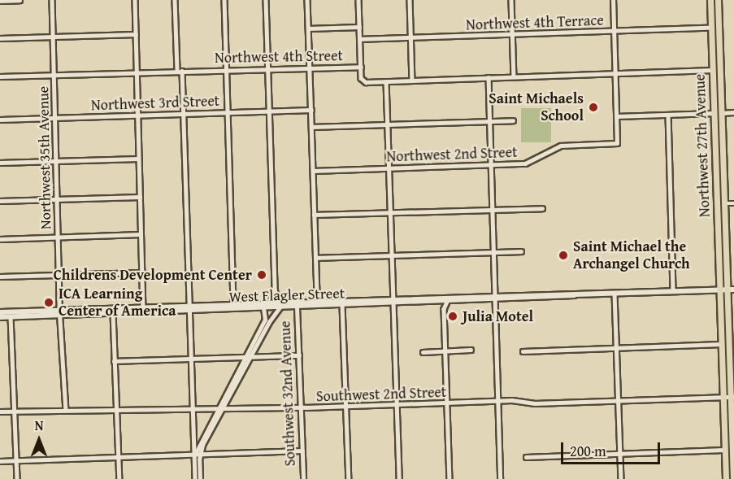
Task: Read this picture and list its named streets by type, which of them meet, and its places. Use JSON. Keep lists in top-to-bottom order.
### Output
{
  "streets": {
    "highway": ["Northwest 27th Avenue"],
    "main road": ["West Flagler Street"],
    "street": [
      "Northwest 4th Terrace",
      "Northwest 4th Street",
      "Northwest 3rd Street",
      "Northwest 2nd Street",
      "Northwest 35th Avenue",
      "Southwest 32nd Avenue",
      "Southwest 2nd Street"
    ]
  },
  "crossings": [
    ["Northwest 4th Terrace", "Northwest 27th Avenue"],
    ["Northwest 4th Street", "Northwest 27th Avenue"],
    ["Northwest 4th Street", "Northwest 35th Avenue"],
    ["Northwest 3rd Street", "Northwest 35th Avenue"],
    ["Northwest 27th Avenue", "West Flagler Street"],
    ["Northwest 27th Avenue", "Southwest 2nd Street"],
    ["Northwest 35th Avenue", "West Flagler Street"],
    ["Northwest 35th Avenue", "Southwest 2nd Street"],
    ["West Flagler Street", "Southwest 32nd Avenue"],
    ["Southwest 32nd Avenue", "Southwest 2nd Street"]
  ],
  "places": [
    "Saint Michaels School",
    "Saint Michael the Archangel Church",
    "Childrens Development Center",
    "ICA Learning Center of America",
    "Julia Motel"
  ],
  "scale_bar": "200 m",
  "north": "top"
}
